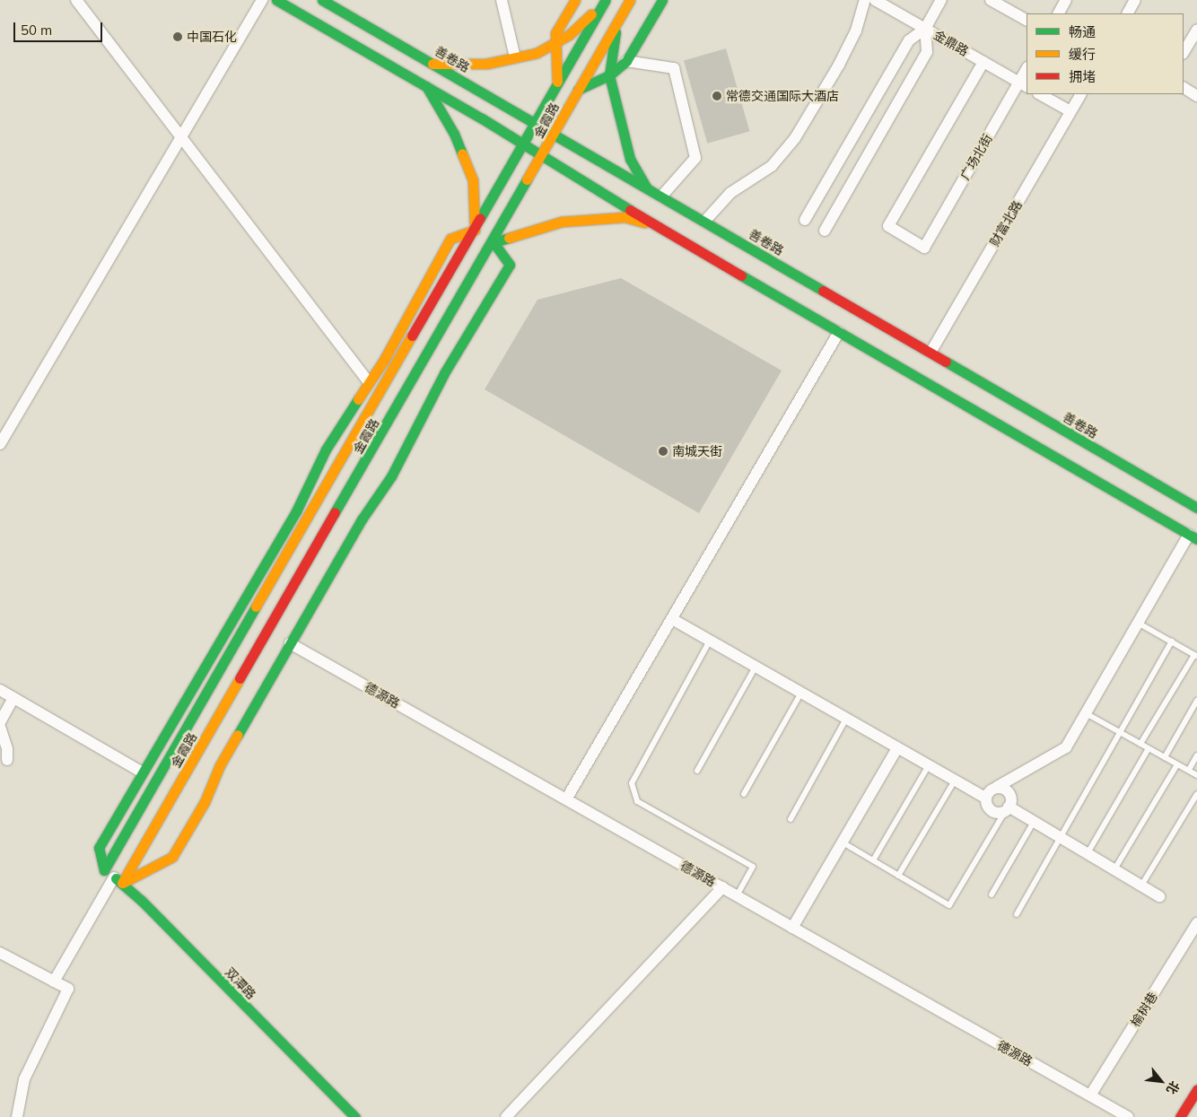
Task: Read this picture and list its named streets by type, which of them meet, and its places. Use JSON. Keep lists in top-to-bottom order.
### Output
{
  "streets": {
    "main road": ["善卷路", "金霞路", "双潭路"],
    "street": [
      "金鼎路",
      "广场北街",
      "财富北路",
      "德源路",
      "榆树巷"
    ]
  },
  "crossings": [
    ["金鼎路", "广场北街"],
    ["善卷路", "金霞路"],
    ["善卷路", "财富北路"],
    ["金霞路", "德源路"],
    ["金霞路", "双潭路"],
    ["德源路", "榆树巷"]
  ],
  "places": ["中国石化", "常德交通国际大酒店", "南城天街"],
  "legend": ["畅通", "缓行", "拥堵"],
  "scale_bar": "50 m",
  "north": "bottom right"
}
